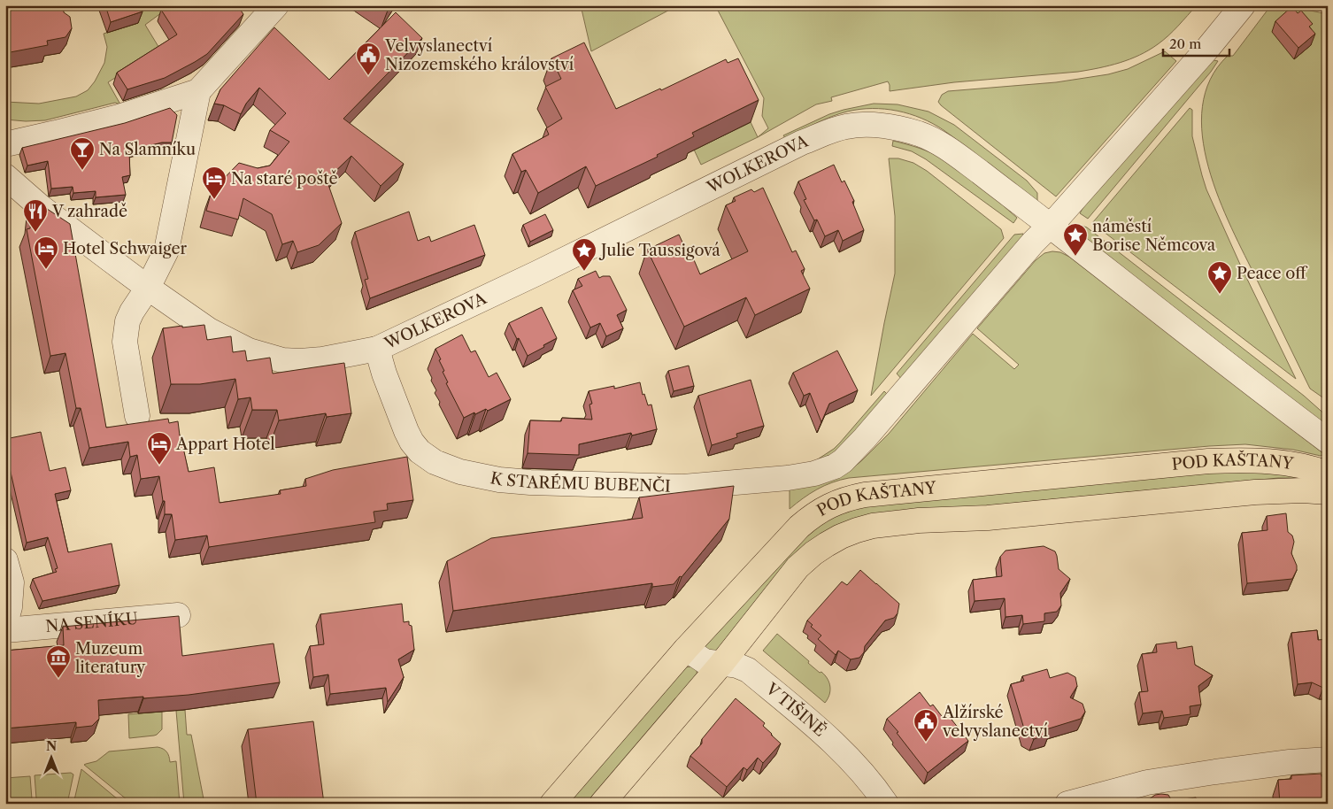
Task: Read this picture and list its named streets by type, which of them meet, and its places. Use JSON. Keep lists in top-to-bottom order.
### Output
{
  "streets": {
    "main road": ["POD KAŠTANY"],
    "street": [
      "WOLKEROVA",
      "K STARÉMU BUBENČI",
      "NA SENÍKU",
      "V TIŠINĚ"
    ]
  },
  "crossings": [
    ["WOLKEROVA", "K STARÉMU BUBENČI"],
    ["POD KAŠTANY", "V TIŠINĚ"]
  ],
  "places": {
    "public building": ["Velvyslanectví Nizozemského království", "Alžírské velvyslanectví"],
    "bar": ["Na Slamníku"],
    "hotel": ["Na staré poště", "Hotel Schwaiger", "Appart Hotel"],
    "restaurant": ["V zahradě"],
    "place": ["náměstí Borise Němcova", "Julie Taussigová", "Peace off"],
    "museum": ["Muzeum literatury"]
  },
  "scale_bar": "20 m",
  "north": "top"
}
